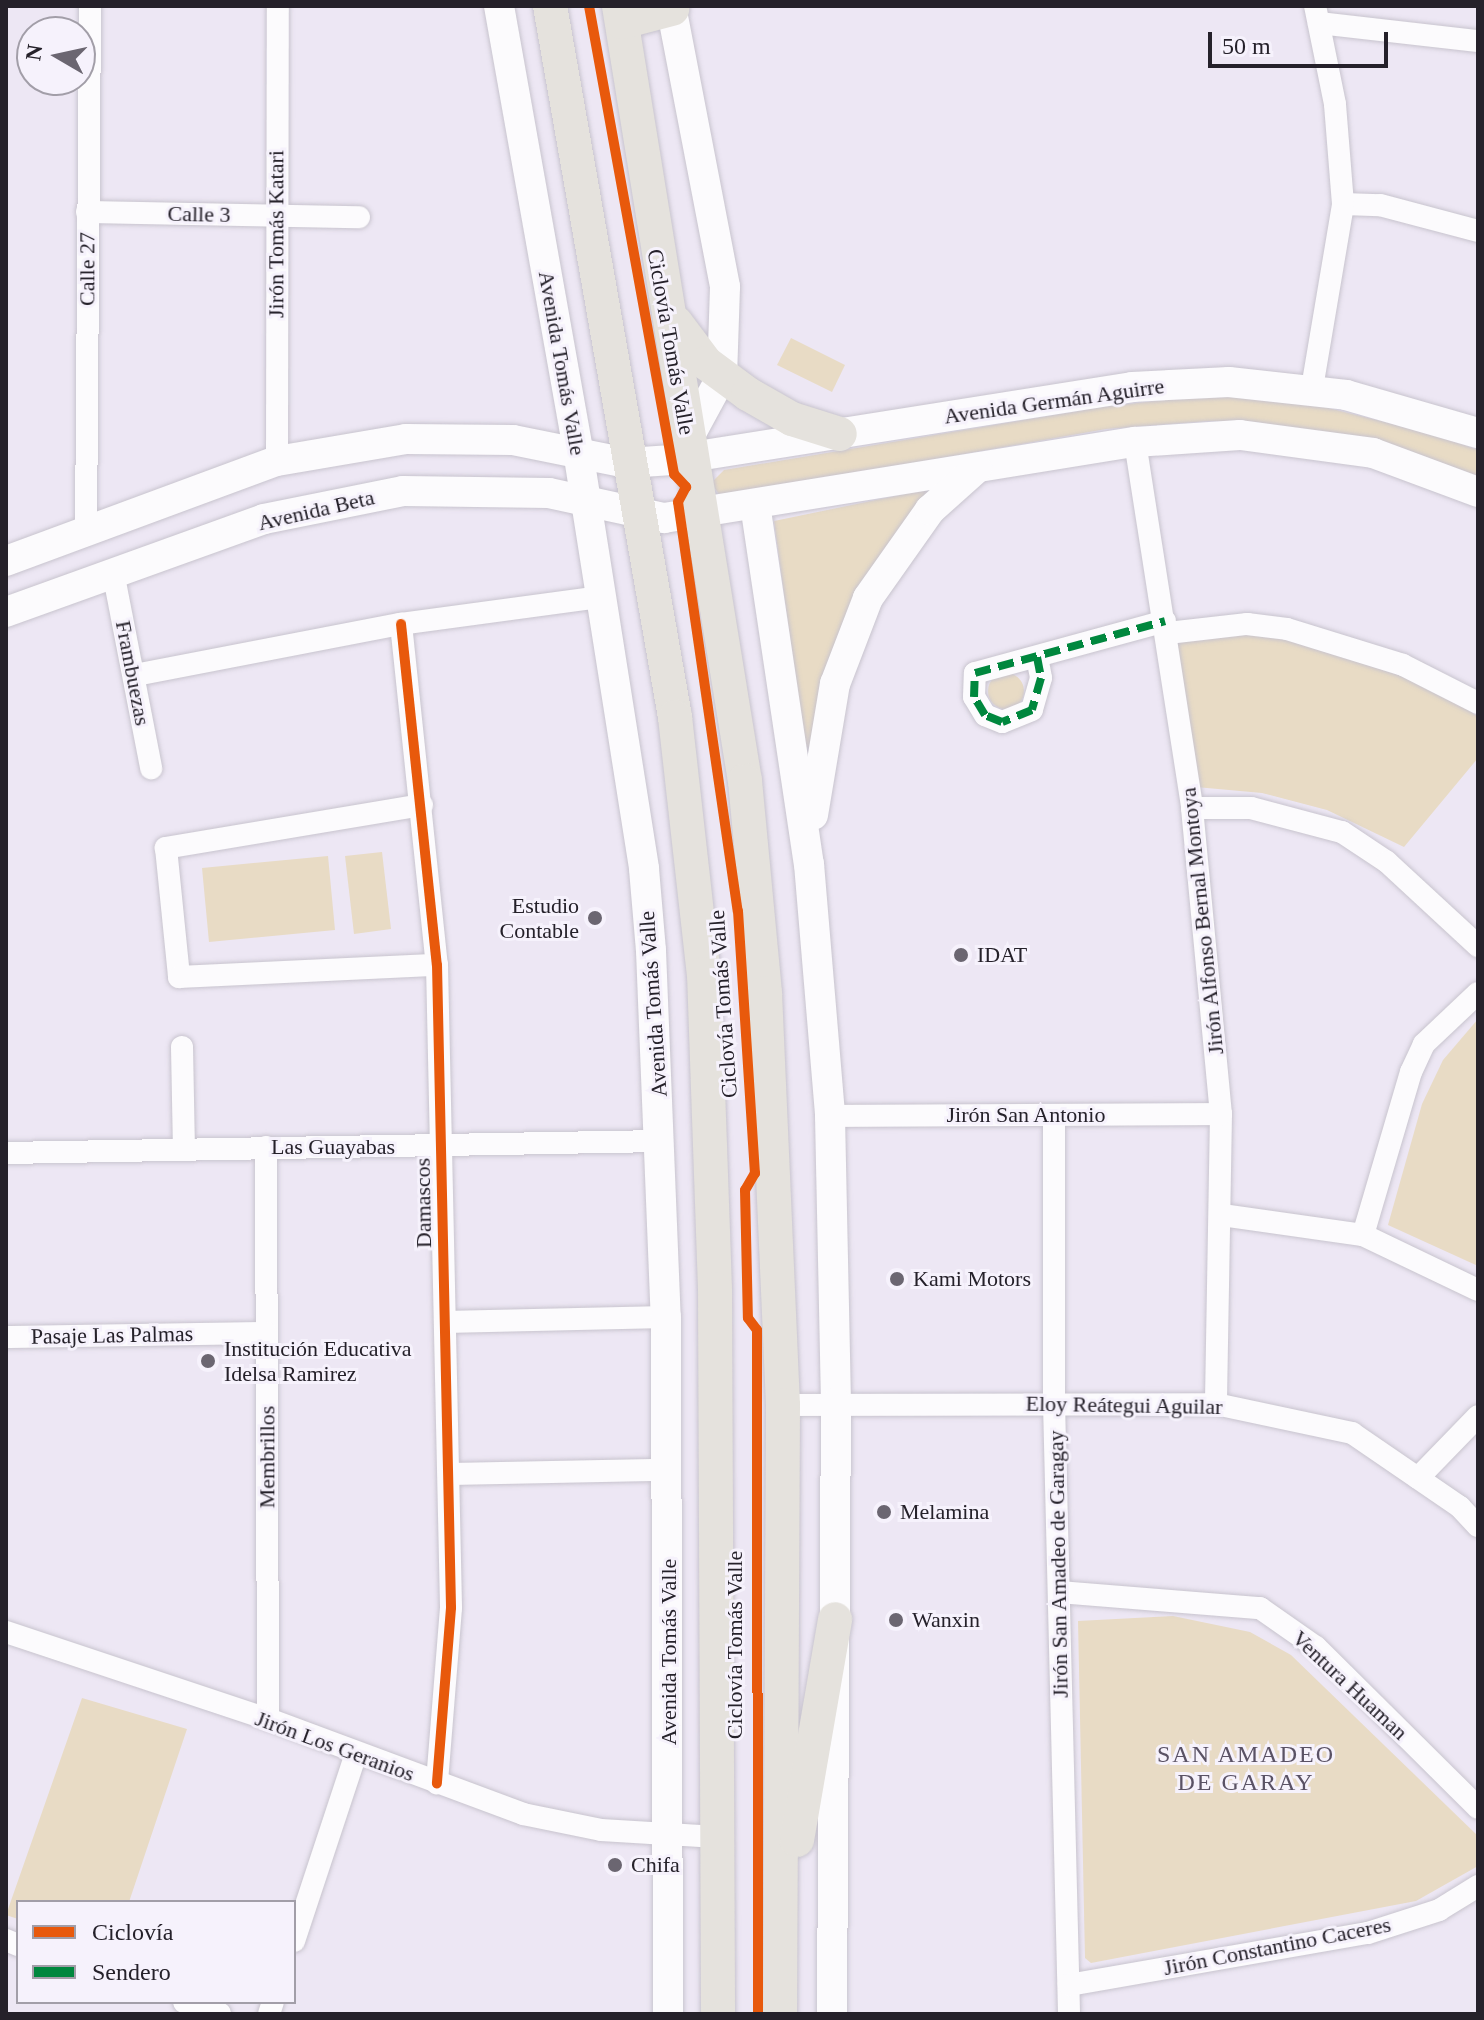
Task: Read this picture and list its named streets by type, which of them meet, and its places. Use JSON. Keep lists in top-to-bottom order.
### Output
{
  "streets": {
    "main road": ["Avenida Tomás Valle", "Avenida Germán Aguirre", "Avenida Beta"],
    "street": [
      "Calle 3",
      "Jirón Tomás Katari",
      "Calle 27",
      "Frambuezas",
      "Jirón Alfonso Bernal Montoya",
      "Jirón San Antonio",
      "Las Guayabas",
      "Damascos",
      "Pasaje Las Palmas",
      "Eloy Reátegui Aguilar",
      "Membrillos",
      "Jirón San Amadeo de Garagay",
      "Ventura Huaman",
      "Jirón Los Geranios",
      "Jirón Constantino Caceres"
    ],
    "cycle path": ["Ciclovía Tomás Valle"]
  },
  "crossings": [
    ["Calle 3", "Jirón Tomás Katari"],
    ["Calle 3", "Calle 27"],
    ["Avenida Tomás Valle", "Avenida Beta"],
    ["Avenida Tomás Valle", "Las Guayabas"],
    ["Avenida Tomás Valle", "Jirón Los Geranios"],
    ["Avenida Beta", "Frambuezas"],
    ["Jirón Alfonso Bernal Montoya", "Jirón San Antonio"],
    ["Jirón Alfonso Bernal Montoya", "Eloy Reátegui Aguilar"],
    ["Jirón San Antonio", "Jirón San Amadeo de Garagay"],
    ["Las Guayabas", "Damascos"],
    ["Las Guayabas", "Membrillos"],
    ["Damascos", "Jirón Los Geranios"],
    ["Pasaje Las Palmas", "Membrillos"],
    ["Eloy Reátegui Aguilar", "Jirón San Amadeo de Garagay"],
    ["Membrillos", "Jirón Los Geranios"],
    ["Jirón San Amadeo de Garagay", "Ventura Huaman"],
    ["Jirón San Amadeo de Garagay", "Jirón Constantino Caceres"]
  ],
  "districts": ["SAN AMADEO DE GARAY"],
  "places": [
    "Estudio Contable",
    "IDAT",
    "Kami Motors",
    "Institución Educativa Idelsa Ramirez",
    "Melamina",
    "Wanxin",
    "Chifa"
  ],
  "legend": ["Ciclovía", "Sendero"],
  "scale_bar": "50 m",
  "north": "left"
}
